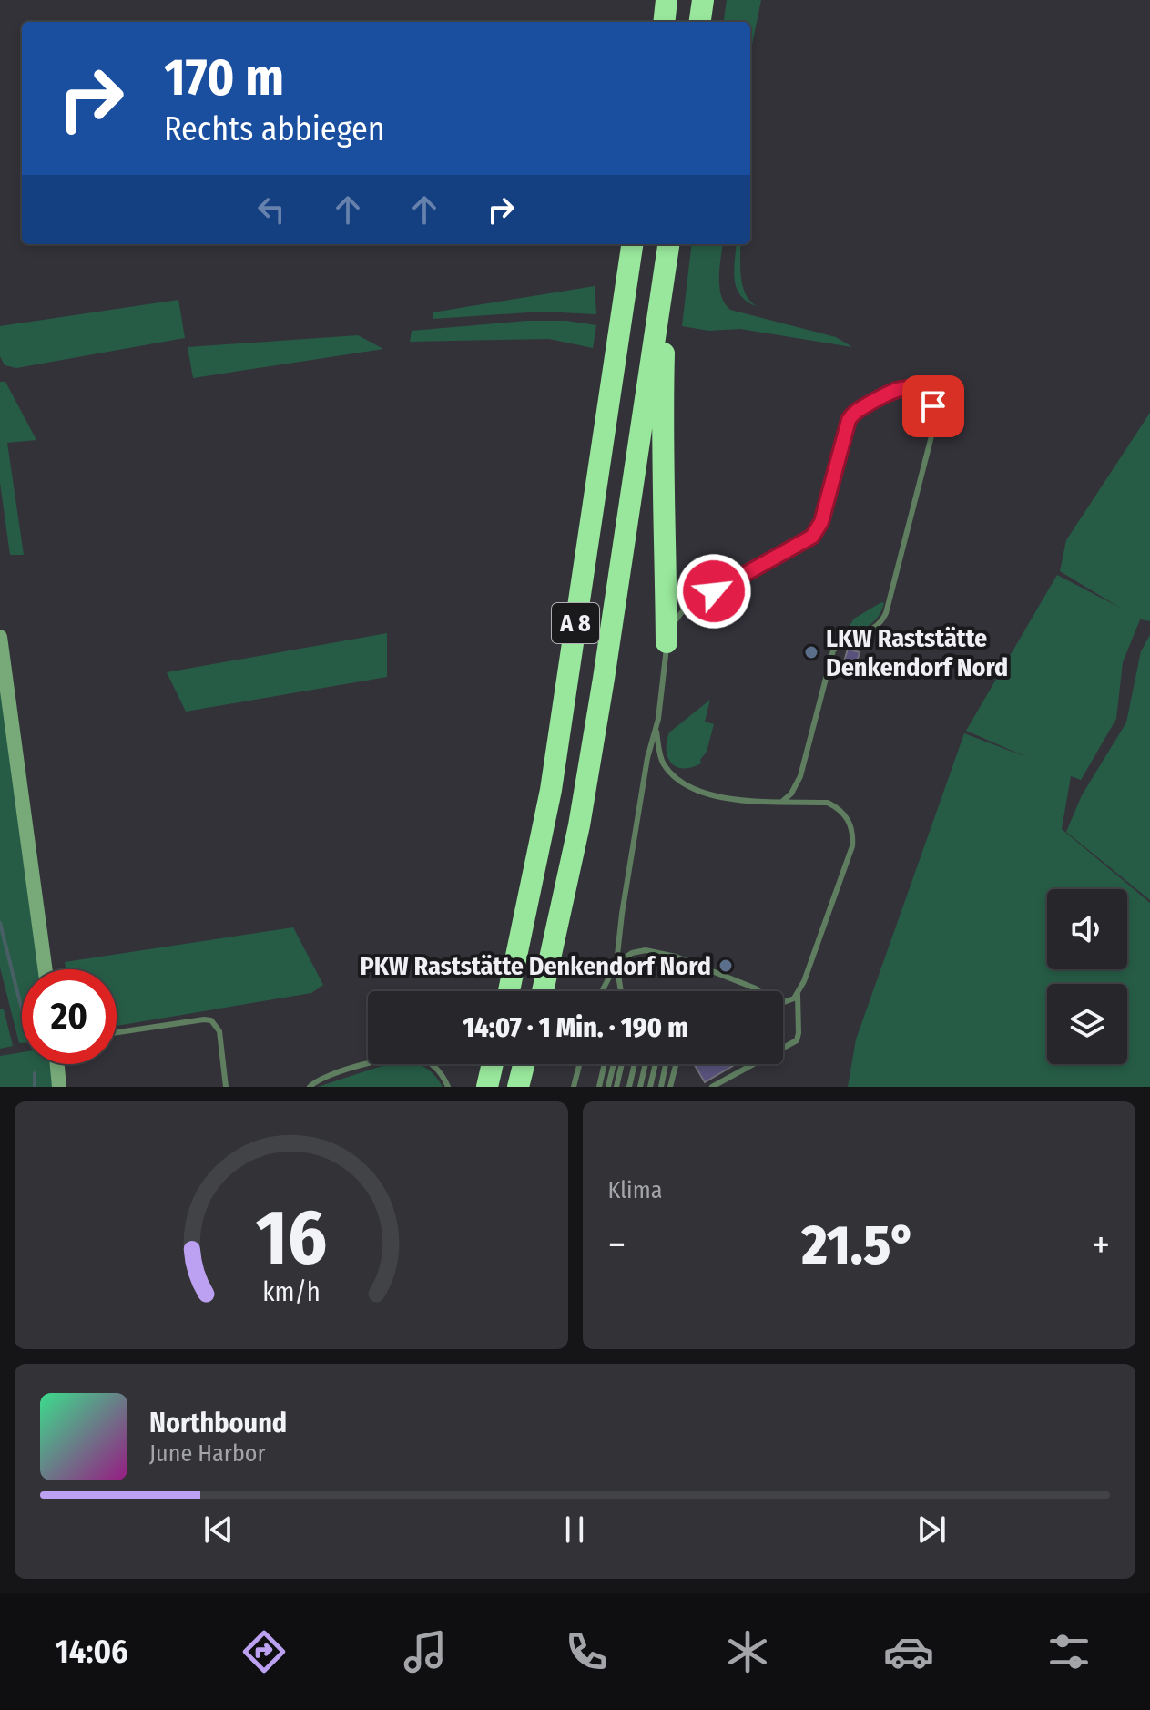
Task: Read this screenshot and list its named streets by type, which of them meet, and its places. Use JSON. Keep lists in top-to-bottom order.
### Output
{
  "streets": {
    "highway": ["A 8"]
  },
  "places": ["LKW Raststätte Denkendorf Nord", "PKW Raststätte Denkendorf Nord"],
  "page": {
    "turn": ["170 m", "Rechts abbiegen"],
    "limit": "20",
    "trip": "14:07 · 1 Min. · 190 m",
    "tile": "Klima",
    "heat": ["−", "21.5°", "+"],
    "song": ["Northbound", "June Harbor"],
    "tabs": "14:06",
    "gauge": ["16", "km/h"]
  }
}
